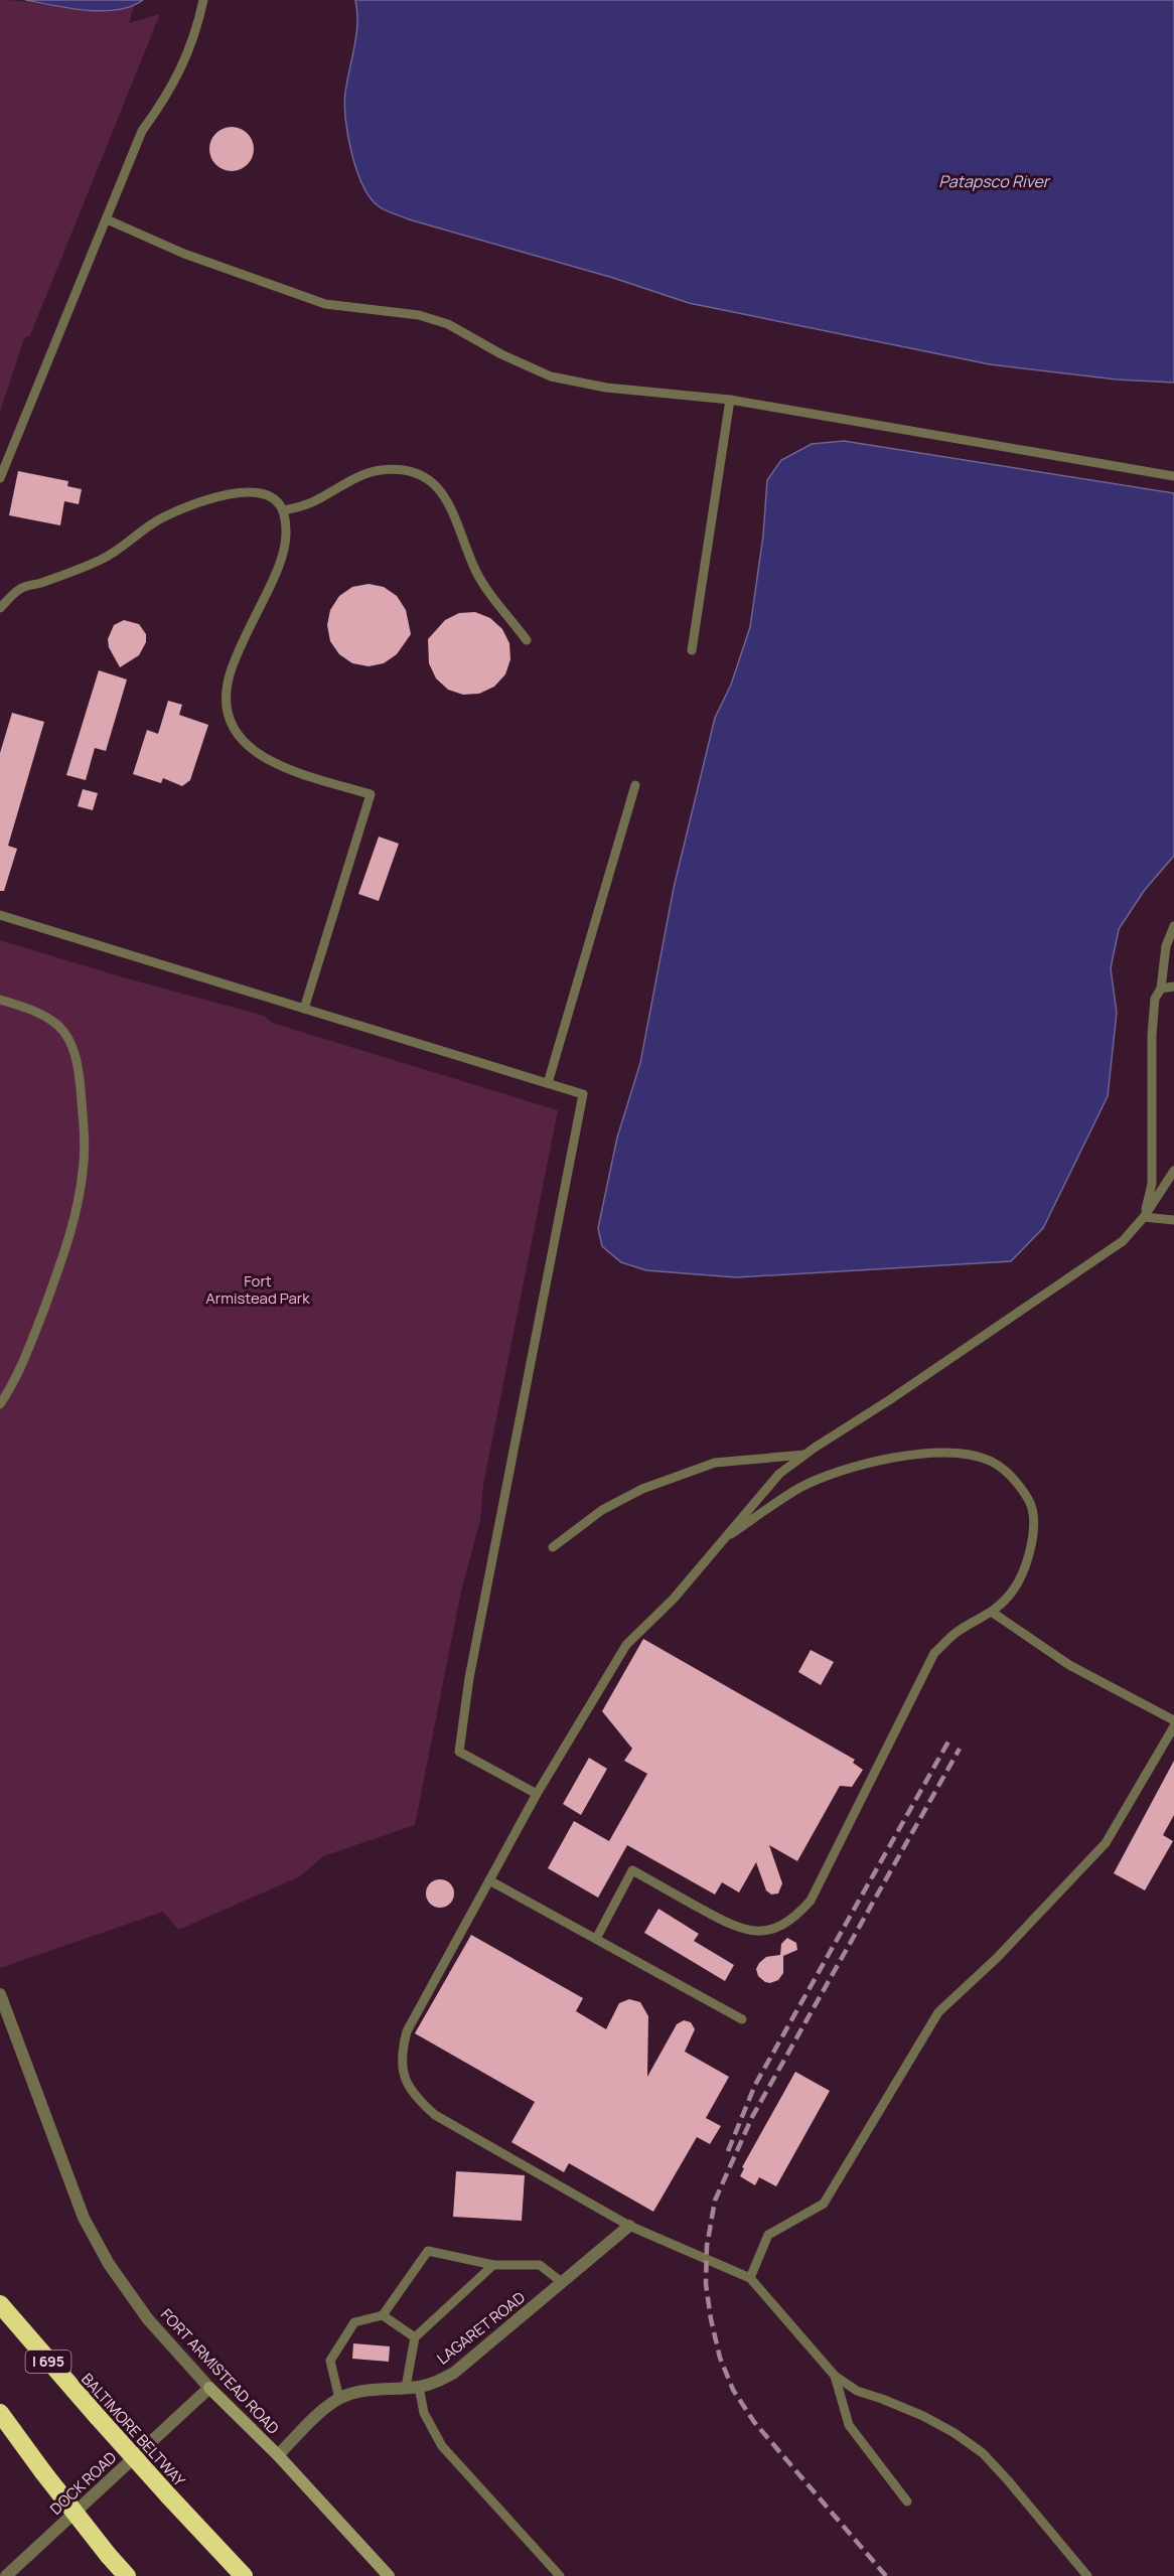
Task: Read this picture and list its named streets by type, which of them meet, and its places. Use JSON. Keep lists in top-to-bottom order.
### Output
{
  "streets": {
    "highway": ["I 695", "BALTIMORE BELTWAY"],
    "street": ["LAGARET ROAD", "FORT ARMISTEAD ROAD", "DOCK ROAD"]
  },
  "crossings": [
    ["LAGARET ROAD", "FORT ARMISTEAD ROAD"],
    ["FORT ARMISTEAD ROAD", "DOCK ROAD"]
  ],
  "water": ["Patapsco River"],
  "parks": ["Fort Armistead Park"]
}
